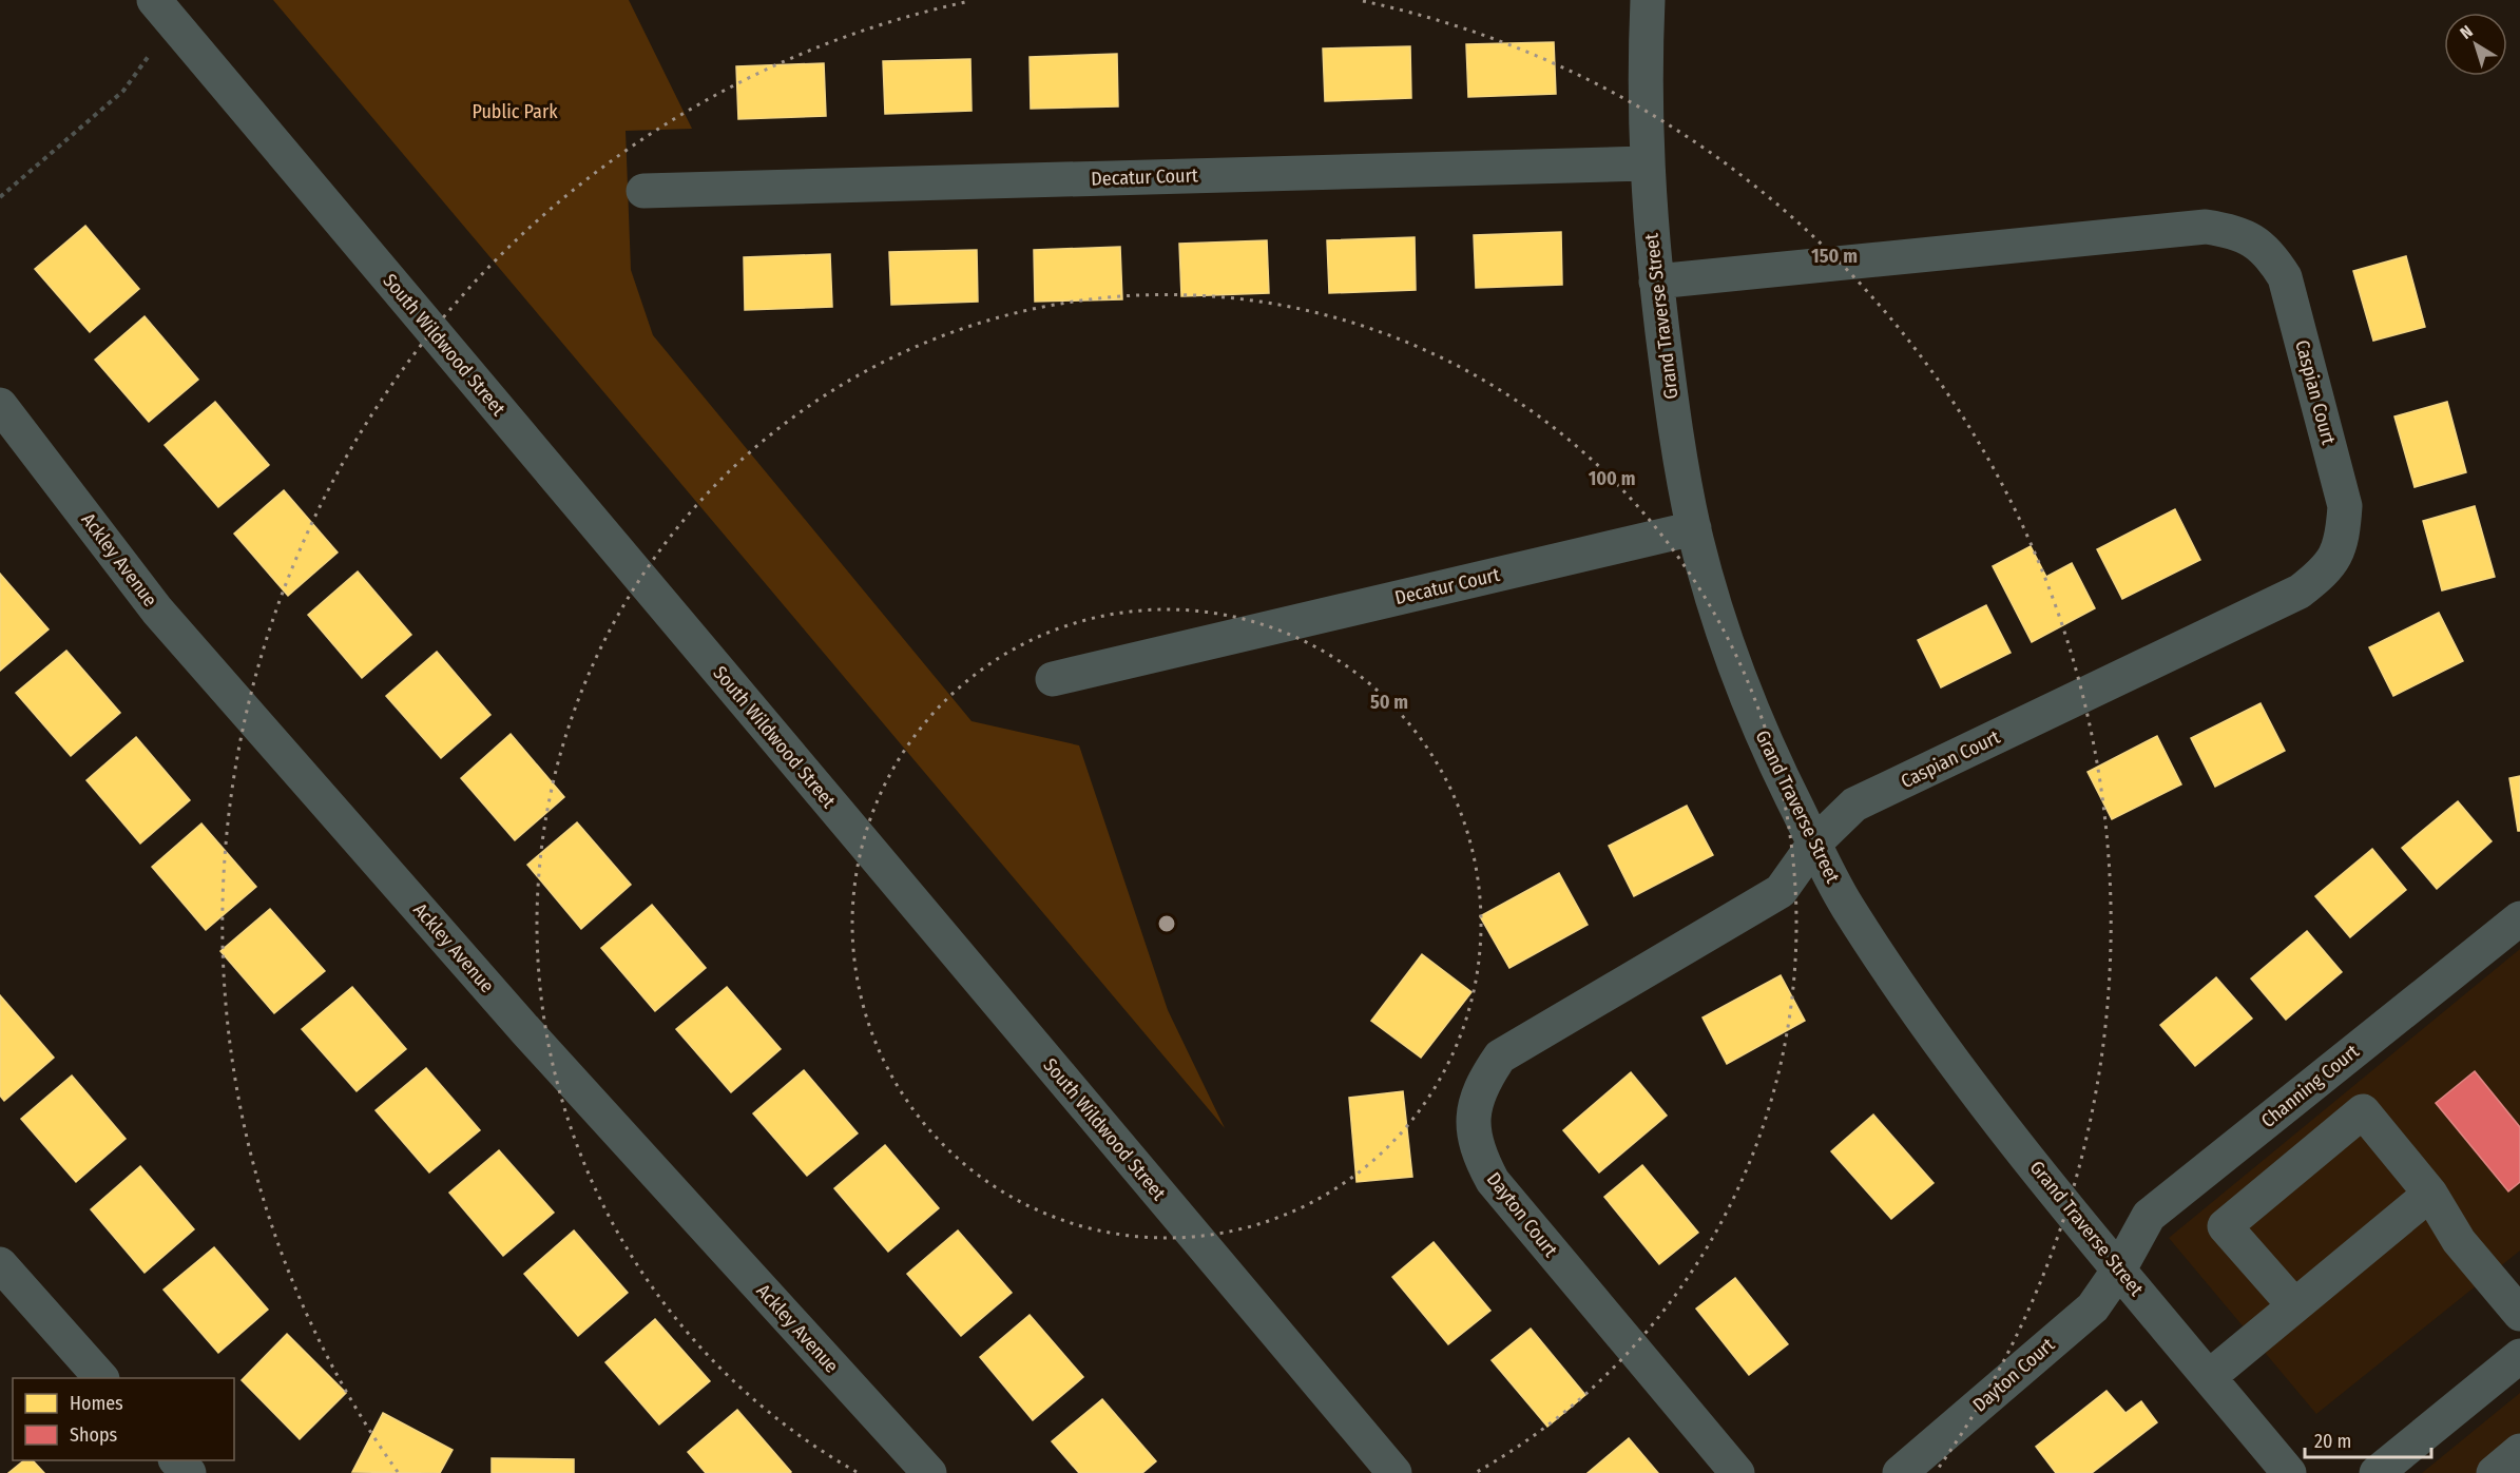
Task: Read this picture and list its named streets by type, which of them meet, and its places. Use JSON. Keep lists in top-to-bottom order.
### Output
{
  "streets": {
    "street": [
      "Decatur Court",
      "Grand Traverse Street",
      "South Wildwood Street",
      "Caspian Court",
      "Ackley Avenue",
      "Channing Court",
      "Dayton Court"
    ]
  },
  "crossings": [
    ["Decatur Court", "Grand Traverse Street"],
    ["Grand Traverse Street", "Caspian Court"],
    ["Grand Traverse Street", "Channing Court"],
    ["Grand Traverse Street", "Dayton Court"],
    ["Caspian Court", "Dayton Court"],
    ["Channing Court", "Dayton Court"]
  ],
  "parks": ["Public Park"],
  "legend": ["Homes", "Shops"],
  "scale_bar": "20 m",
  "north": "top left",
  "rings": ["150 m", "100 m", "50 m"]
}
